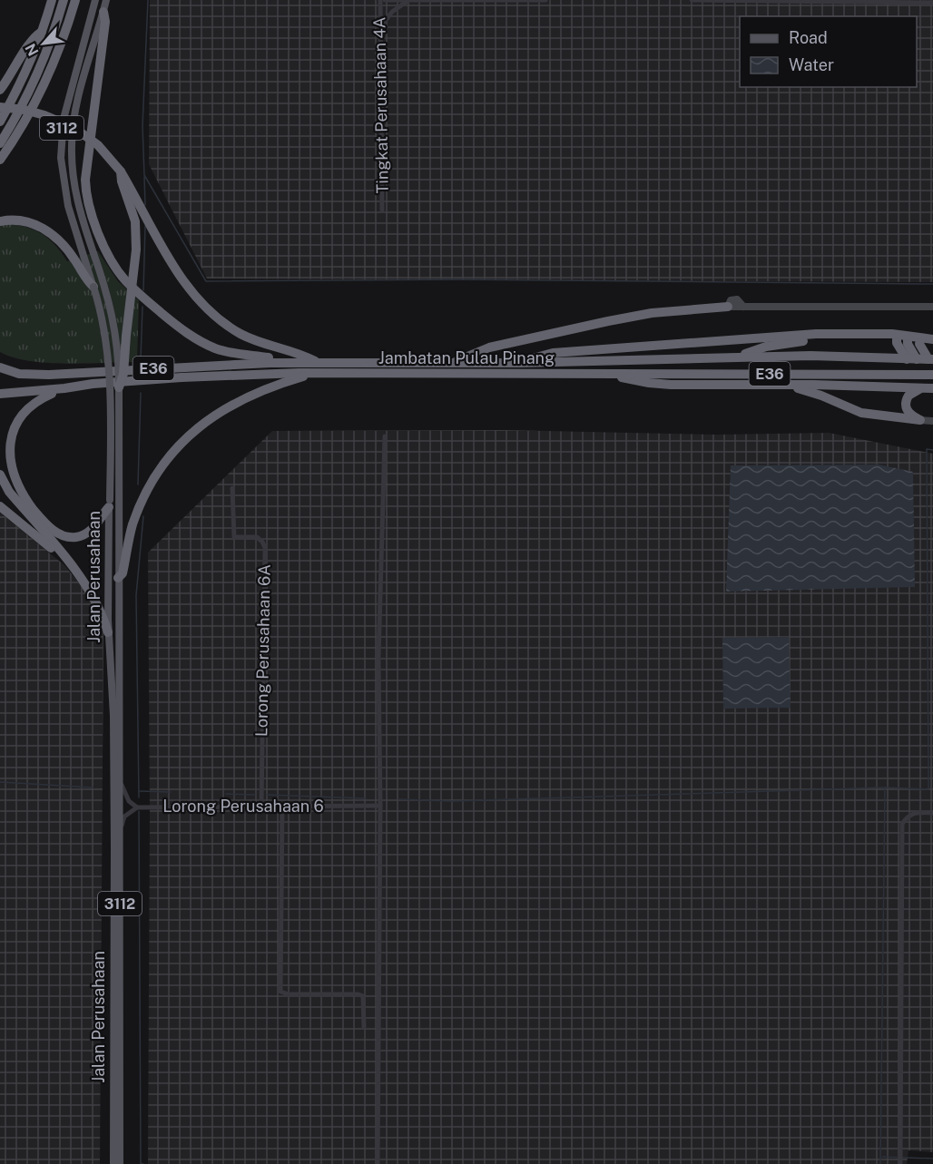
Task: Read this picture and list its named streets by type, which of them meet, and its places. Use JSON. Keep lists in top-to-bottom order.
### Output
{
  "streets": {
    "highway": ["Jambatan Pulau Pinang", "E36"],
    "main road": ["3112", "Jalan Perusahaan"],
    "street": ["Tingkat Perusahaan 4A", "Lorong Perusahaan 6A", "Lorong Perusahaan 6"]
  },
  "crossings": [
    ["Lorong Perusahaan 6A", "Lorong Perusahaan 6"]
  ],
  "legend": ["Road", "Water"],
  "north": "bottom left"
}
